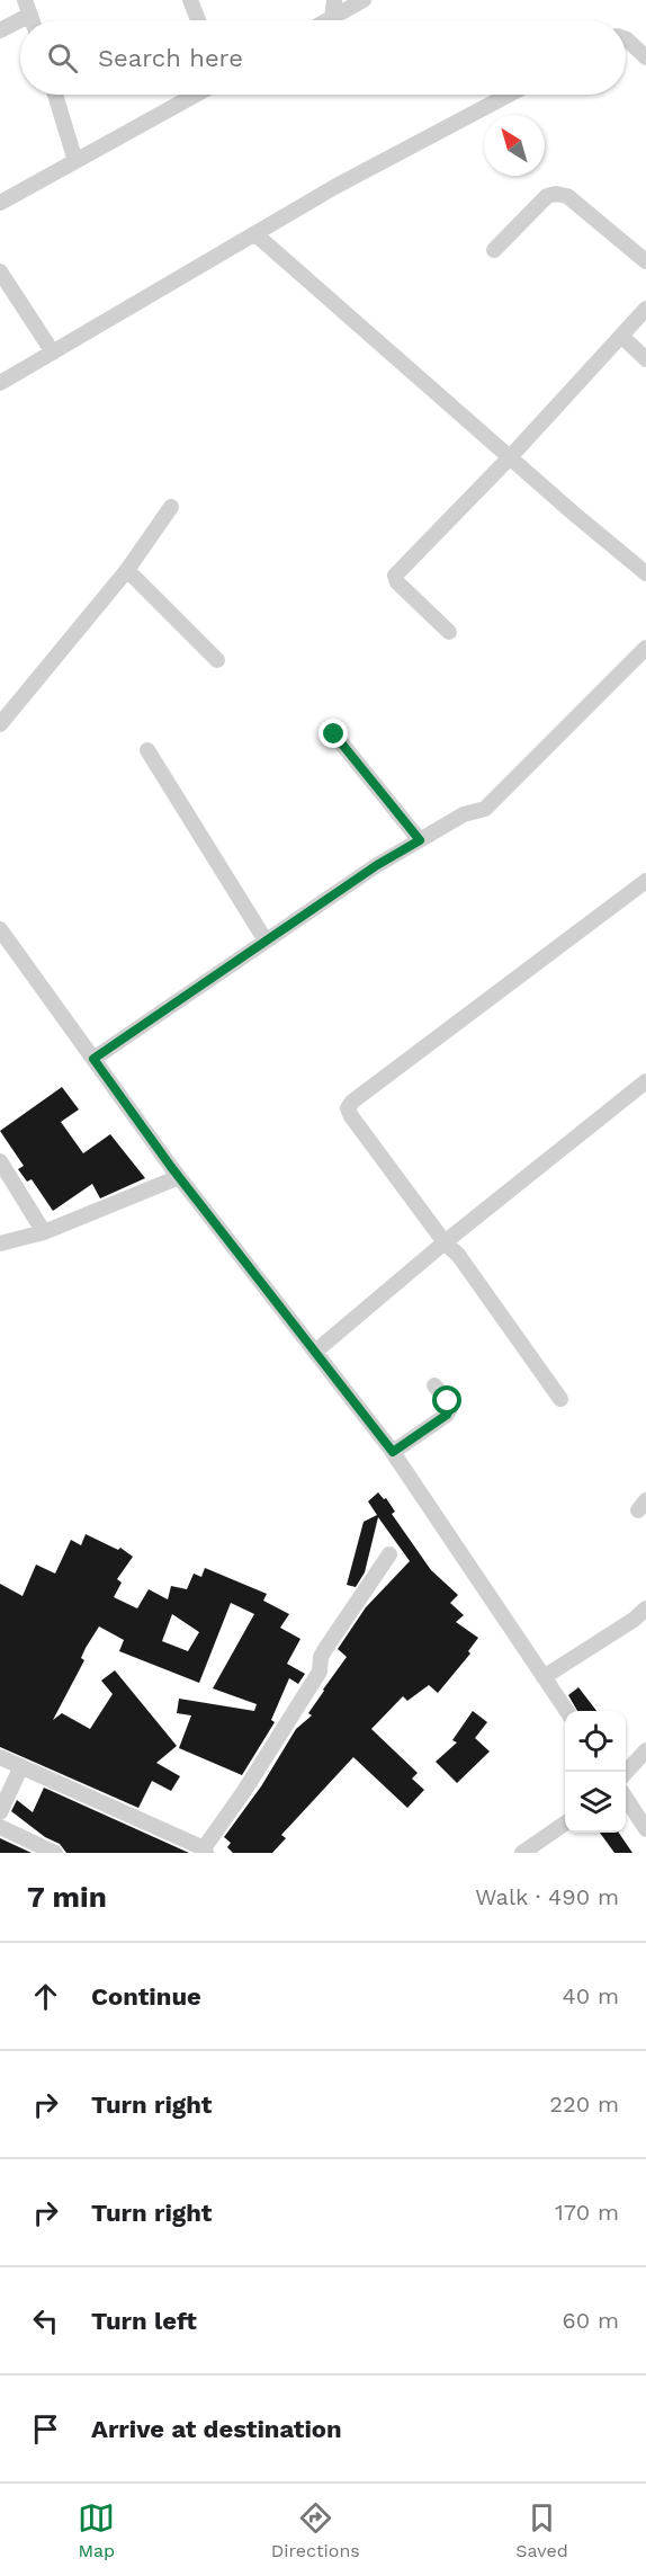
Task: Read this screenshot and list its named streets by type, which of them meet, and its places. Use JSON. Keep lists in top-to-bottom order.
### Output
{
  "north": "top left",
  "page": {
    "search": "Search here",
    "heading": ["7 min", "Walk · 490 m"],
    "list": [
      ["Continue", "40 m"],
      ["Turn right", "220 m"],
      ["Turn right", "170 m"],
      ["Turn left", "60 m"],
      "Arrive at destination"
    ],
    "nav": ["Map", "Directions", "Saved"]
  }
}
